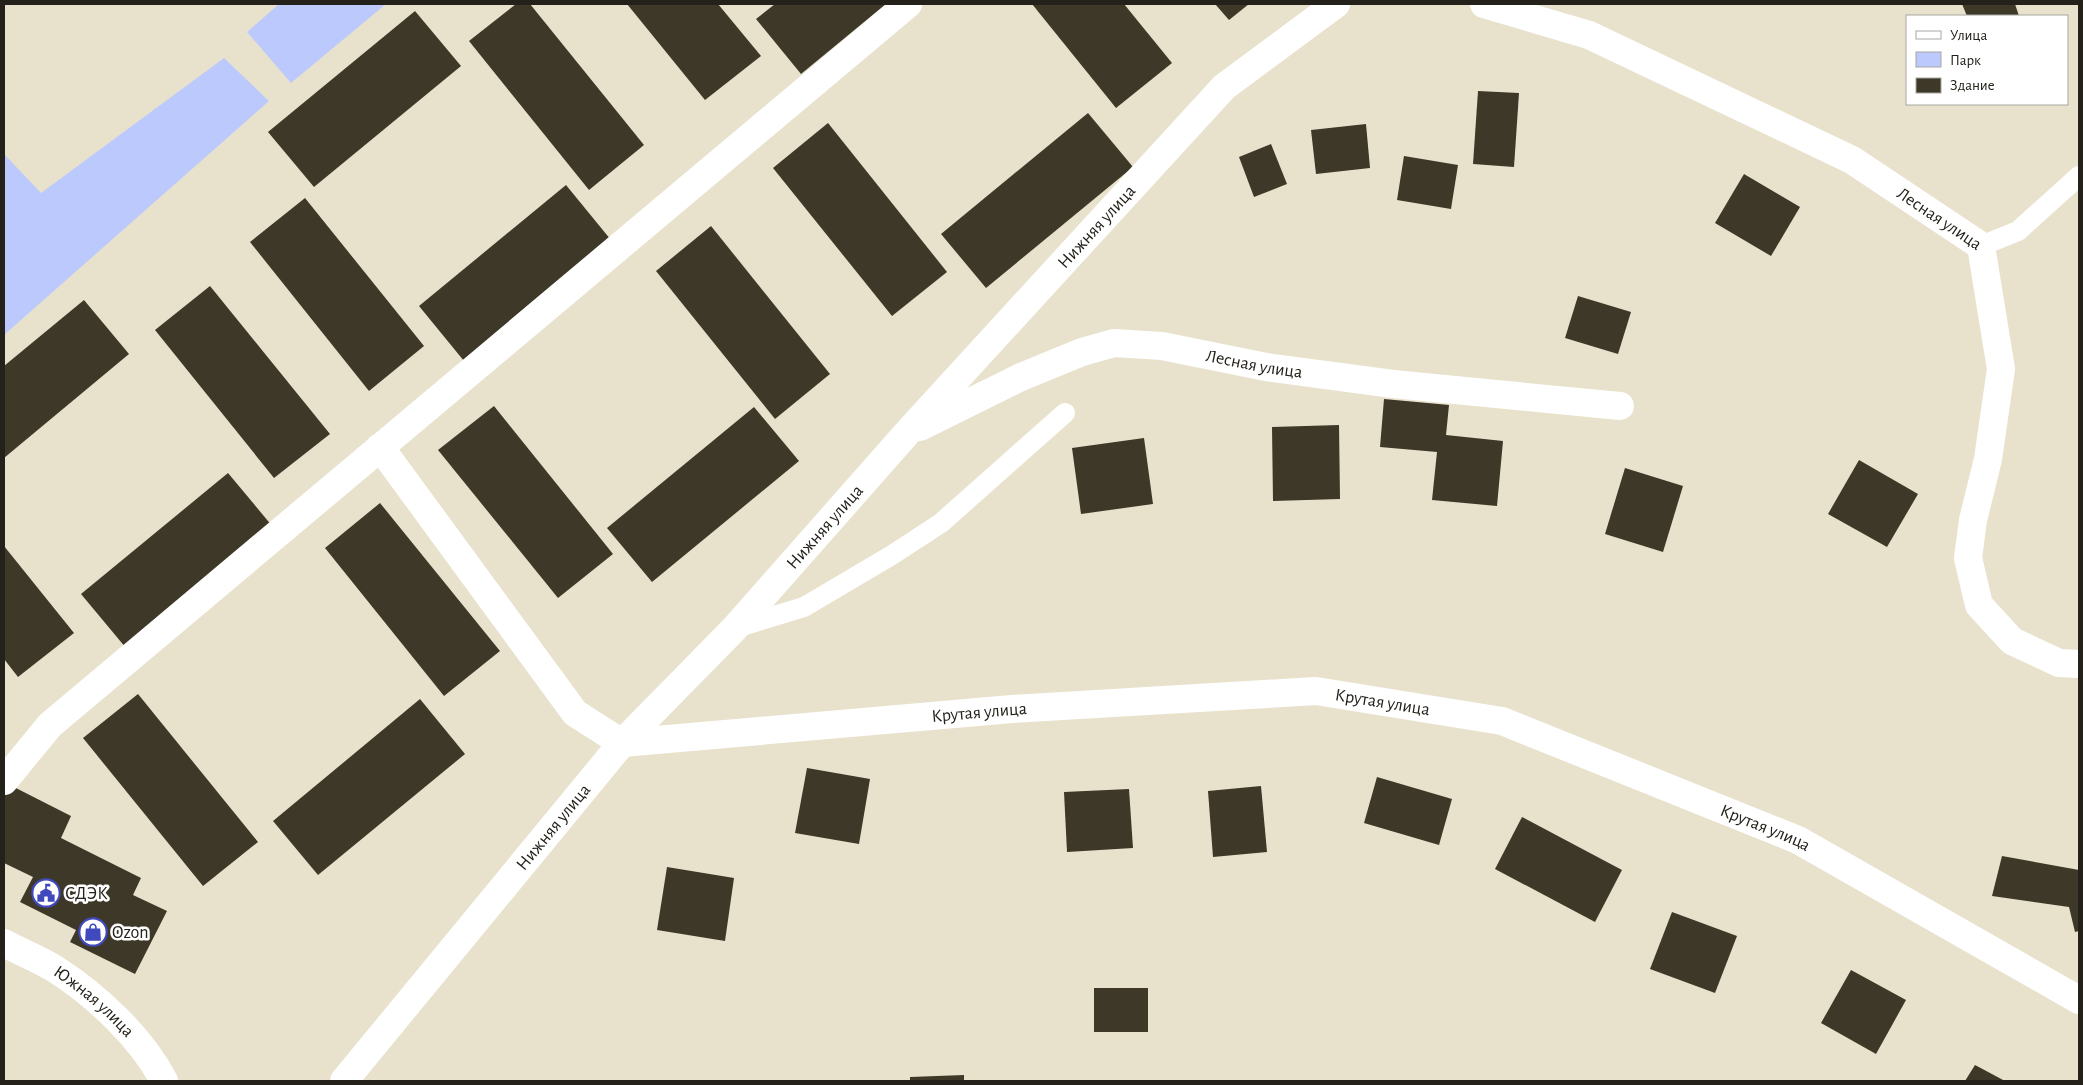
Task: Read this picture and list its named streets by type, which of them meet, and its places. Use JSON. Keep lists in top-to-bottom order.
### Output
{
  "streets": {
    "street": [
      "Лесная улица",
      "Нижняя улица",
      "Крутая улица",
      "Южная улица"
    ]
  },
  "crossings": [
    ["Лесная улица", "Нижняя улица"],
    ["Нижняя улица", "Крутая улица"]
  ],
  "places": {
    "public building": ["СДЭК"],
    "shop": ["Ozon"]
  },
  "legend": ["Улица", "Парк", "Здание"]
}
